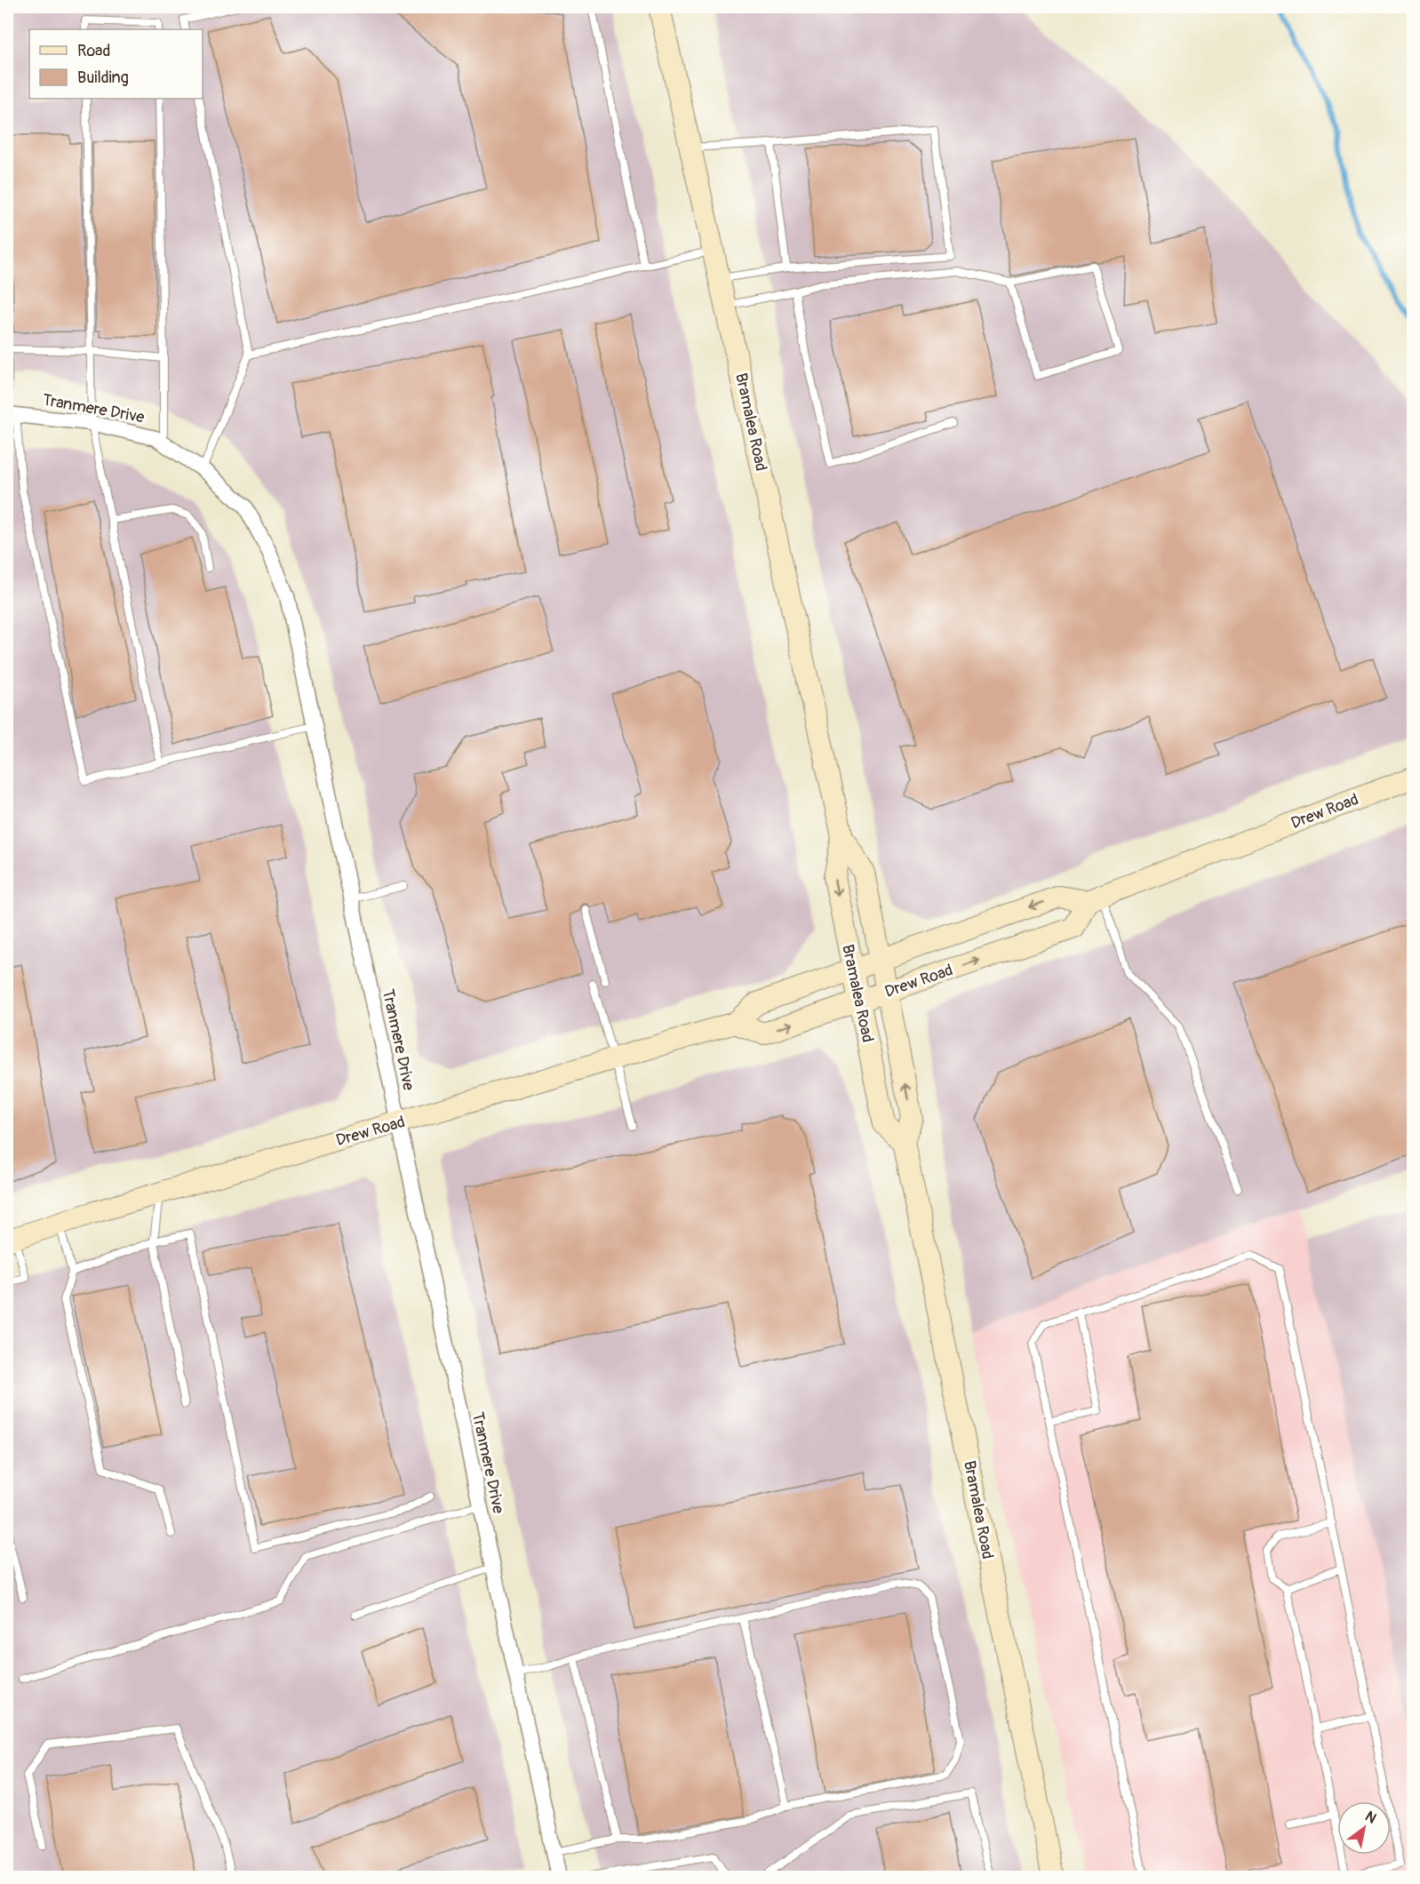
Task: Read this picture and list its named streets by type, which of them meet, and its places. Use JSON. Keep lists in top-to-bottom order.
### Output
{
  "streets": {
    "main road": ["Bramalea Road", "Drew Road"],
    "street": ["Tranmere Drive"]
  },
  "crossings": [
    ["Tranmere Drive", "Drew Road"],
    ["Bramalea Road", "Drew Road"]
  ],
  "legend": ["Road", "Building"],
  "north": "top right"
}
